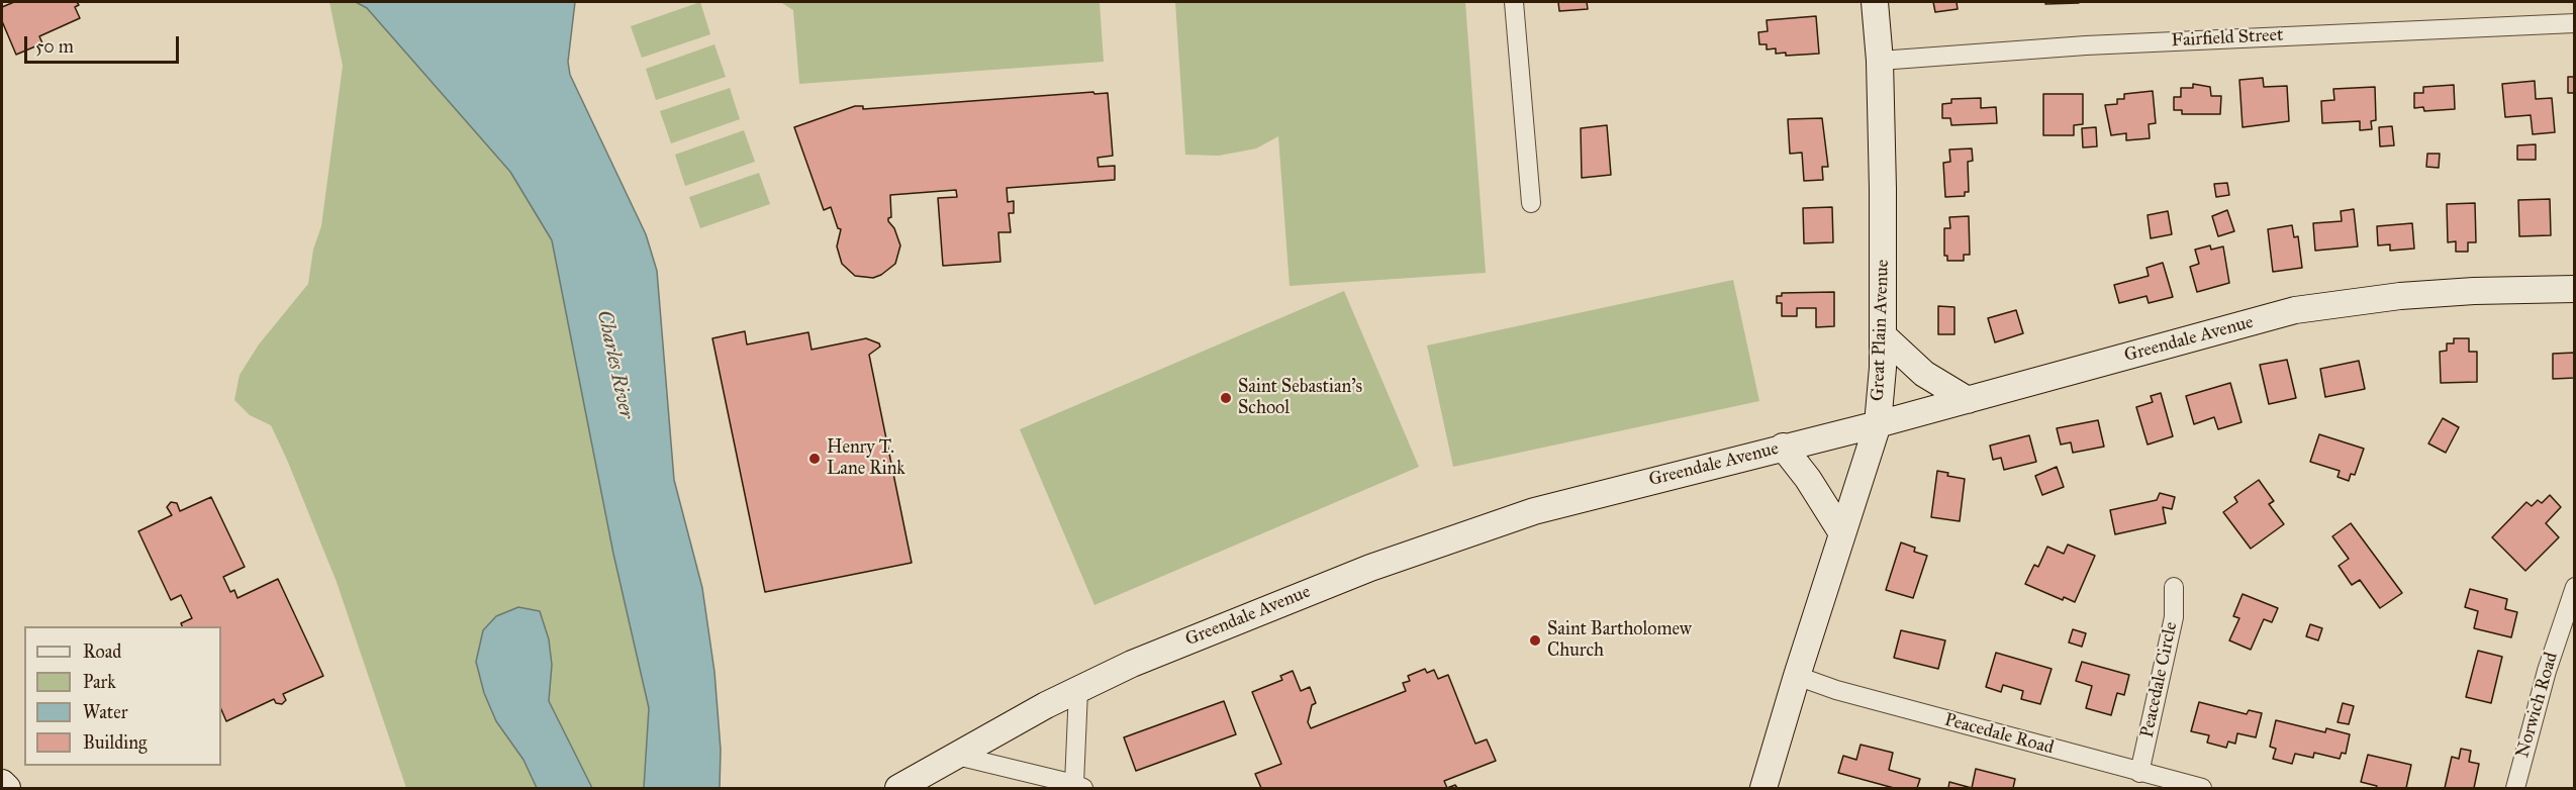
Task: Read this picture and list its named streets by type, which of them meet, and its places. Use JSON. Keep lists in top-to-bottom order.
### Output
{
  "streets": {
    "main road": ["Great Plain Avenue", "Greendale Avenue"],
    "street": [
      "Fairfield Street",
      "Peacedale Circle",
      "Norwich Road",
      "Peacedale Road"
    ]
  },
  "crossings": [
    ["Fairfield Street", "Great Plain Avenue"],
    ["Great Plain Avenue", "Greendale Avenue"],
    ["Great Plain Avenue", "Peacedale Road"],
    ["Peacedale Circle", "Peacedale Road"]
  ],
  "water": ["Charles River"],
  "places": ["Saint Sebastian's School", "Henry T. Lane Rink", "Saint Bartholomew Church"],
  "legend": [
    "Road",
    "Park",
    "Water",
    "Building"
  ],
  "scale_bar": "50 m"
}
